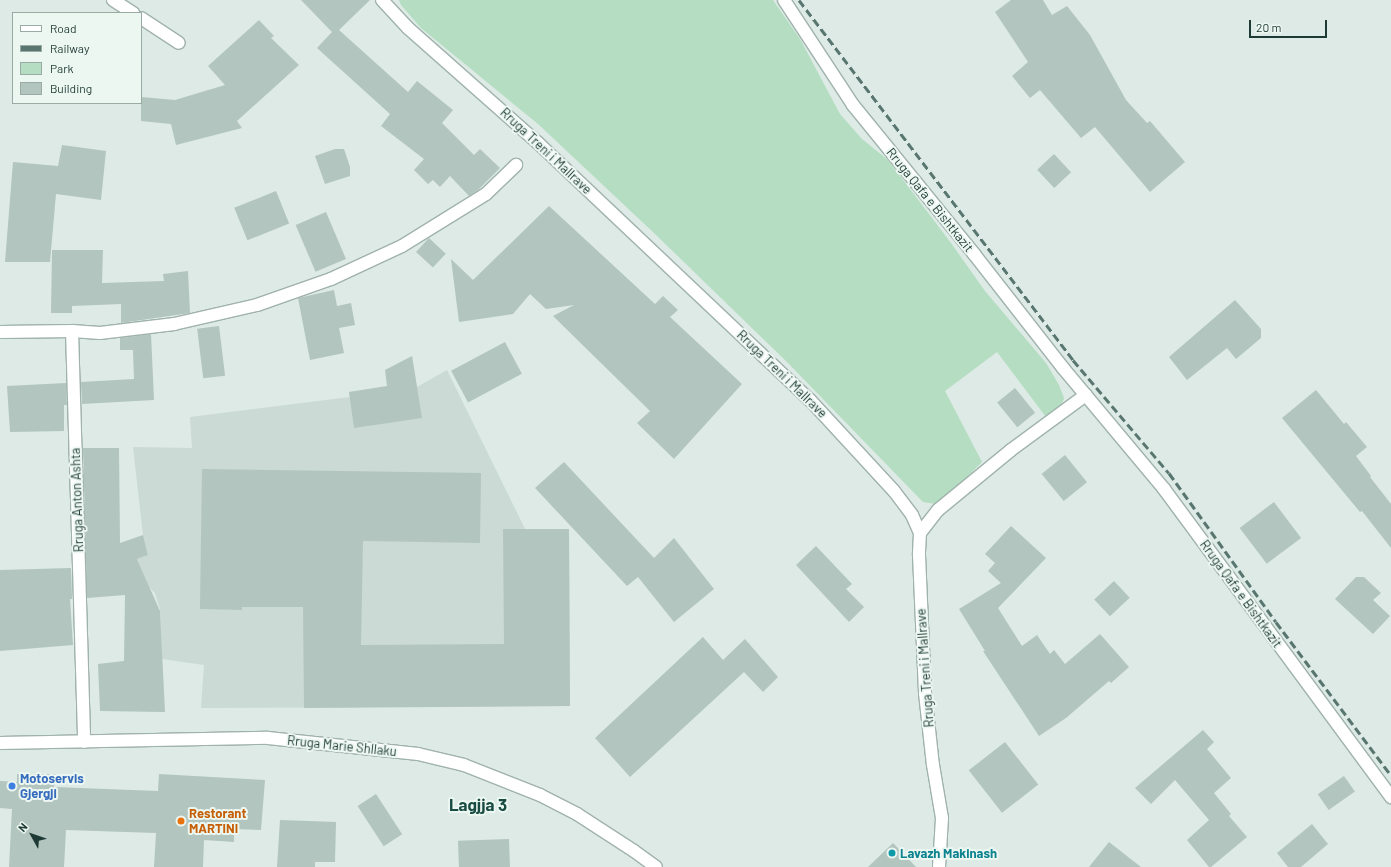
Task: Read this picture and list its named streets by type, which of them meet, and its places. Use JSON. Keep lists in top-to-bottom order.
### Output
{
  "streets": {
    "street": [
      "Rruga Treni i Mallrave",
      "Rruga Qafa e Bishtkazit",
      "Rruga Anton Ashta",
      "Rruga Marie Shllaku"
    ]
  },
  "crossings": [
    ["Rruga Anton Ashta", "Rruga Marie Shllaku"]
  ],
  "districts": ["Lagjja 3"],
  "places": ["Motoservis Gjergji", "Restorant MARTINI", "Lavazh Makinash"],
  "legend": [
    "Road",
    "Railway",
    "Park",
    "Building"
  ],
  "scale_bar": "20 m",
  "north": "top left"
}
